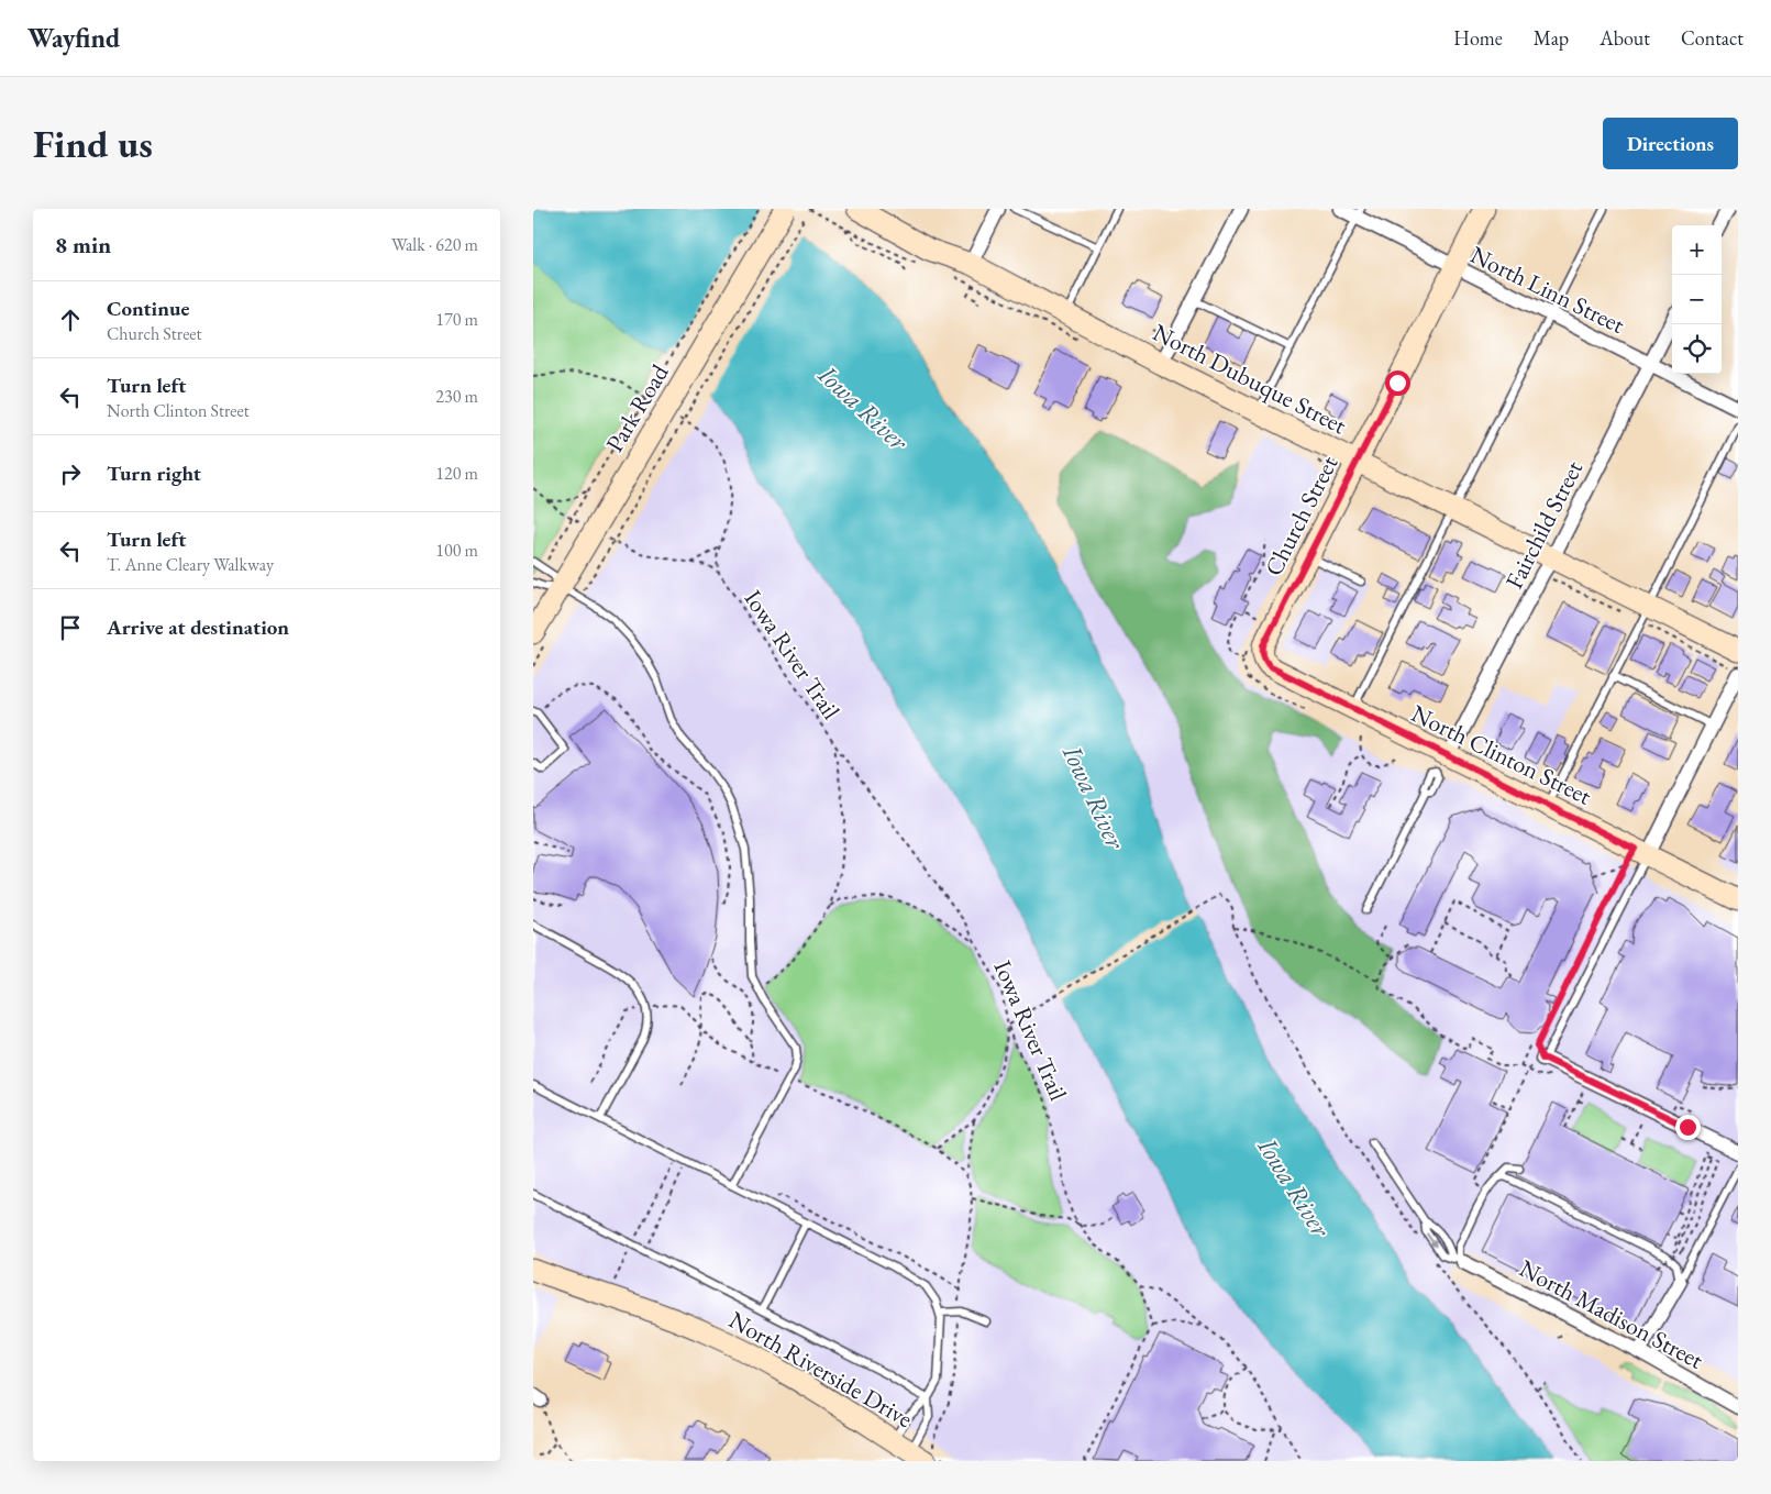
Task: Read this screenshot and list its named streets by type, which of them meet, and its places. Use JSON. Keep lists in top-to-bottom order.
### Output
{
  "streets": {
    "main road": [
      "North Dubuque Street",
      "Park Road",
      "Church Street",
      "North Clinton Street",
      "North Riverside Drive"
    ],
    "street": ["North Linn Street", "Fairchild Street", "North Madison Street"],
    "path": ["Iowa River Trail"]
  },
  "crossings": [
    ["North Linn Street", "Church Street"],
    ["North Linn Street", "Fairchild Street"],
    ["North Dubuque Street", "Church Street"],
    ["North Dubuque Street", "Fairchild Street"],
    ["Church Street", "North Clinton Street"],
    ["Fairchild Street", "North Clinton Street"]
  ],
  "water": ["Iowa River"],
  "page": {
    "header": "Wayfind",
    "nav": [
      "Home",
      "Map",
      "About",
      "Contact"
    ],
    "buttons": "Directions",
    "title": "Find us",
    "heading": ["8 min", "Walk · 620 m"],
    "map_buttons": ["+", "−"],
    "list": [
      ["Continue", "Church Street", "170 m"],
      ["Turn left", "North Clinton Street", "230 m"],
      ["Turn right", "120 m"],
      ["Turn left", "T. Anne Cleary Walkway", "100 m"],
      "Arrive at destination"
    ]
  }
}
